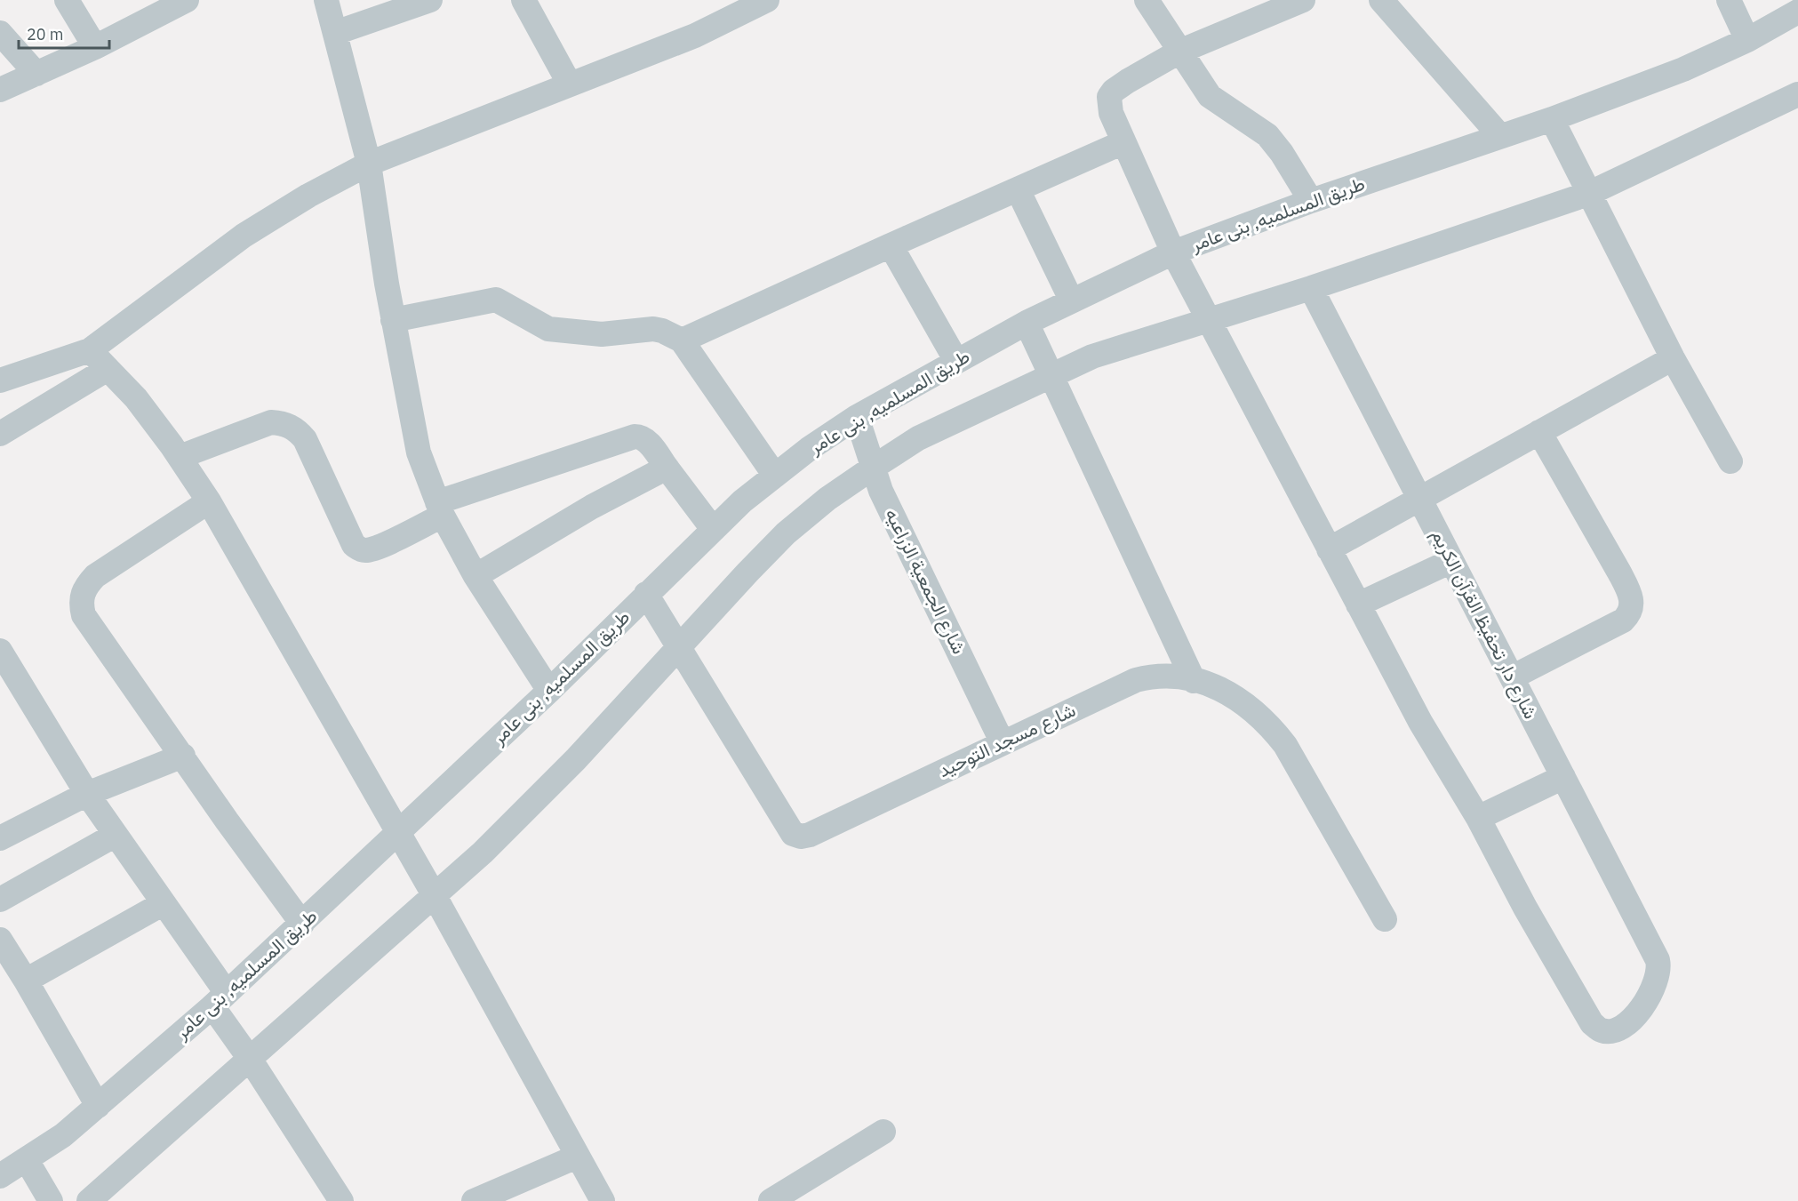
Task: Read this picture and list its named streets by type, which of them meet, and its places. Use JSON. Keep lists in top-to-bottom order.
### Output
{
  "streets": {
    "street": [
      "طريق المسلميه, بنى عامر",
      "شارع الجمعية الزراعيه",
      "شارع دار تحفيظ القرآن الكريم",
      "شارع مسجد التوحيد"
    ]
  },
  "crossings": [
    ["طريق المسلميه, بنى عامر", "شارع الجمعية الزراعيه"],
    ["طريق المسلميه, بنى عامر", "شارع مسجد التوحيد"],
    ["شارع الجمعية الزراعيه", "شارع مسجد التوحيد"]
  ],
  "scale_bar": "20 m"
}
